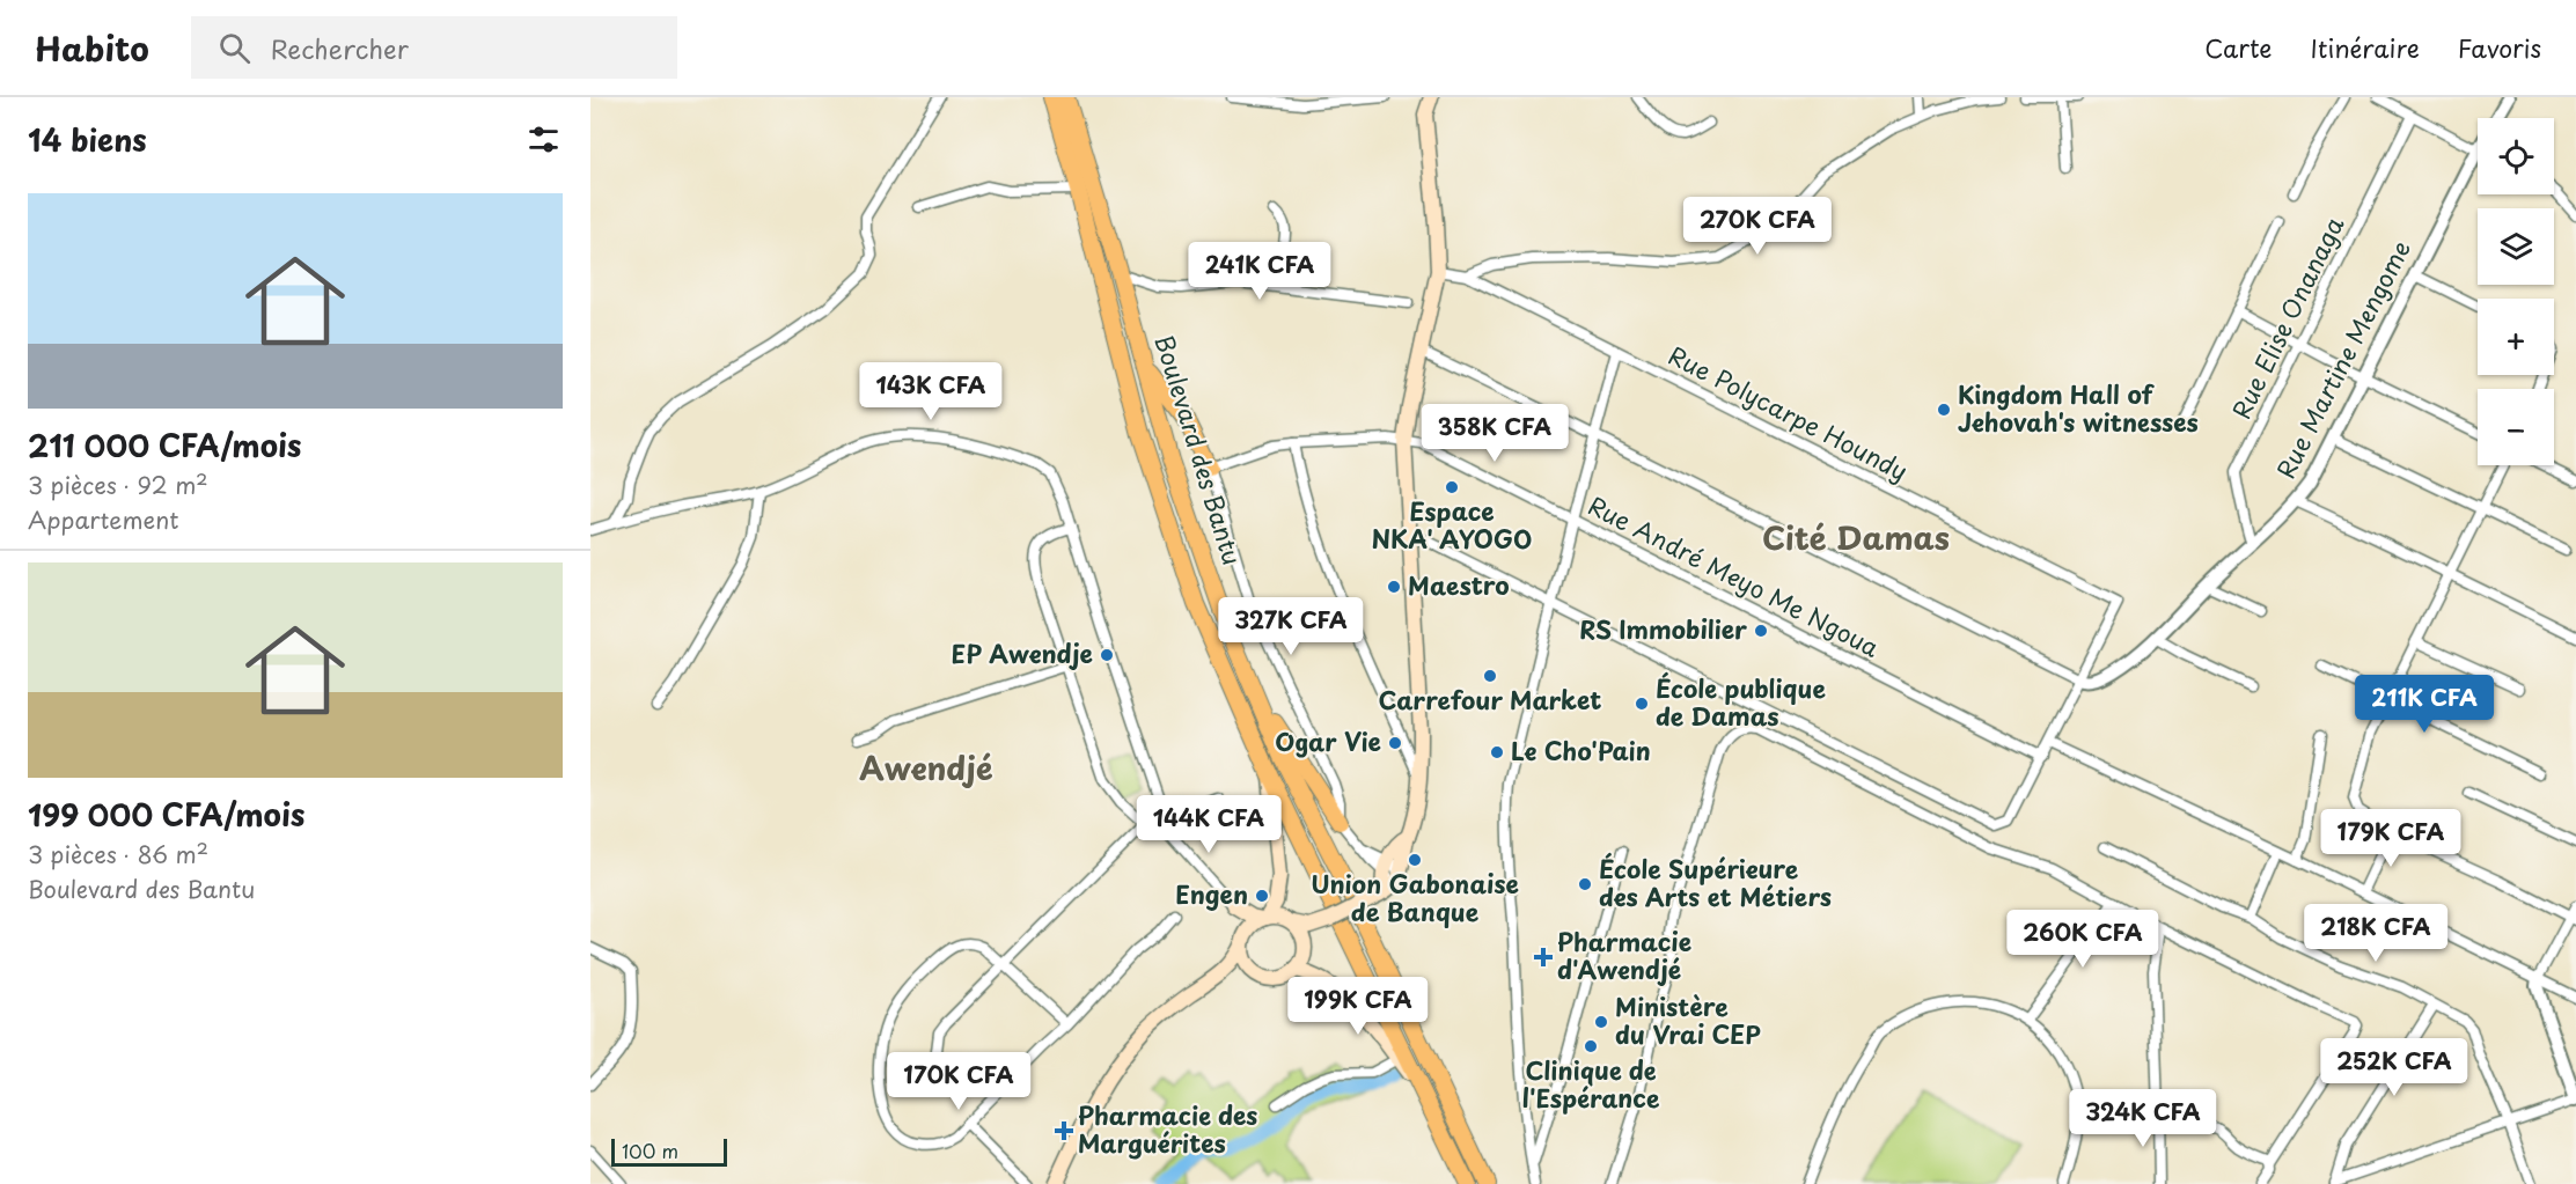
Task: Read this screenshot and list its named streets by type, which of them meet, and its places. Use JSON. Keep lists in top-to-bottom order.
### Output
{
  "streets": {
    "highway": ["Boulevard des Bantu"],
    "street": [
      "Rue Elise Onanaga",
      "Rue Martine Mengome",
      "Rue Polycarpe Houndy",
      "Rue André Meyo Me Ngoua"
    ]
  },
  "crossings": [
    ["Rue Elise Onanaga", "Rue Martine Mengome"],
    ["Rue Martine Mengome", "Rue Polycarpe Houndy"]
  ],
  "districts": ["Cité Damas", "Awendjé"],
  "places": {
    "other": [
      "Kingdom Hall of Jehovah's witnesses",
      "Espace NKA' AYOGO",
      "Maestro",
      "RS Immobilier",
      "EP Awendje",
      "Carrefour Market",
      "École publique de Damas",
      "Ogar Vie",
      "Le Cho'Pain",
      "Union Gabonaise de Banque",
      "École Supérieure des Arts et Métiers",
      "Engen",
      "Ministère du Vrai CEP",
      "Clinique de l'Espérance"
    ],
    "health": ["Pharmacie d'Awendjé", "Pharmacie des Marguérites"]
  },
  "scale_bar": "100 m",
  "page": {
    "header": "Habito",
    "search": "Rechercher",
    "nav": ["Carte", "Itinéraire", "Favoris"],
    "heading": "14 biens",
    "map_buttons": ["+", "−"],
    "list": [
      {
        "name": "211 000 CFA/mois",
        "note": "3 pièces · 92 m² · Appartement"
      },
      {
        "name": "199 000 CFA/mois",
        "note": "3 pièces · 86 m² · Boulevard des Bantu"
      }
    ],
    "price": [
      "270K CFA",
      "241K CFA",
      "143K CFA",
      "358K CFA",
      "327K CFA",
      "211K CFA",
      "144K CFA",
      "179K CFA",
      "218K CFA",
      "260K CFA",
      "199K CFA",
      "252K CFA",
      "170K CFA",
      "324K CFA"
    ],
    "scale": "100 m"
  }
}
